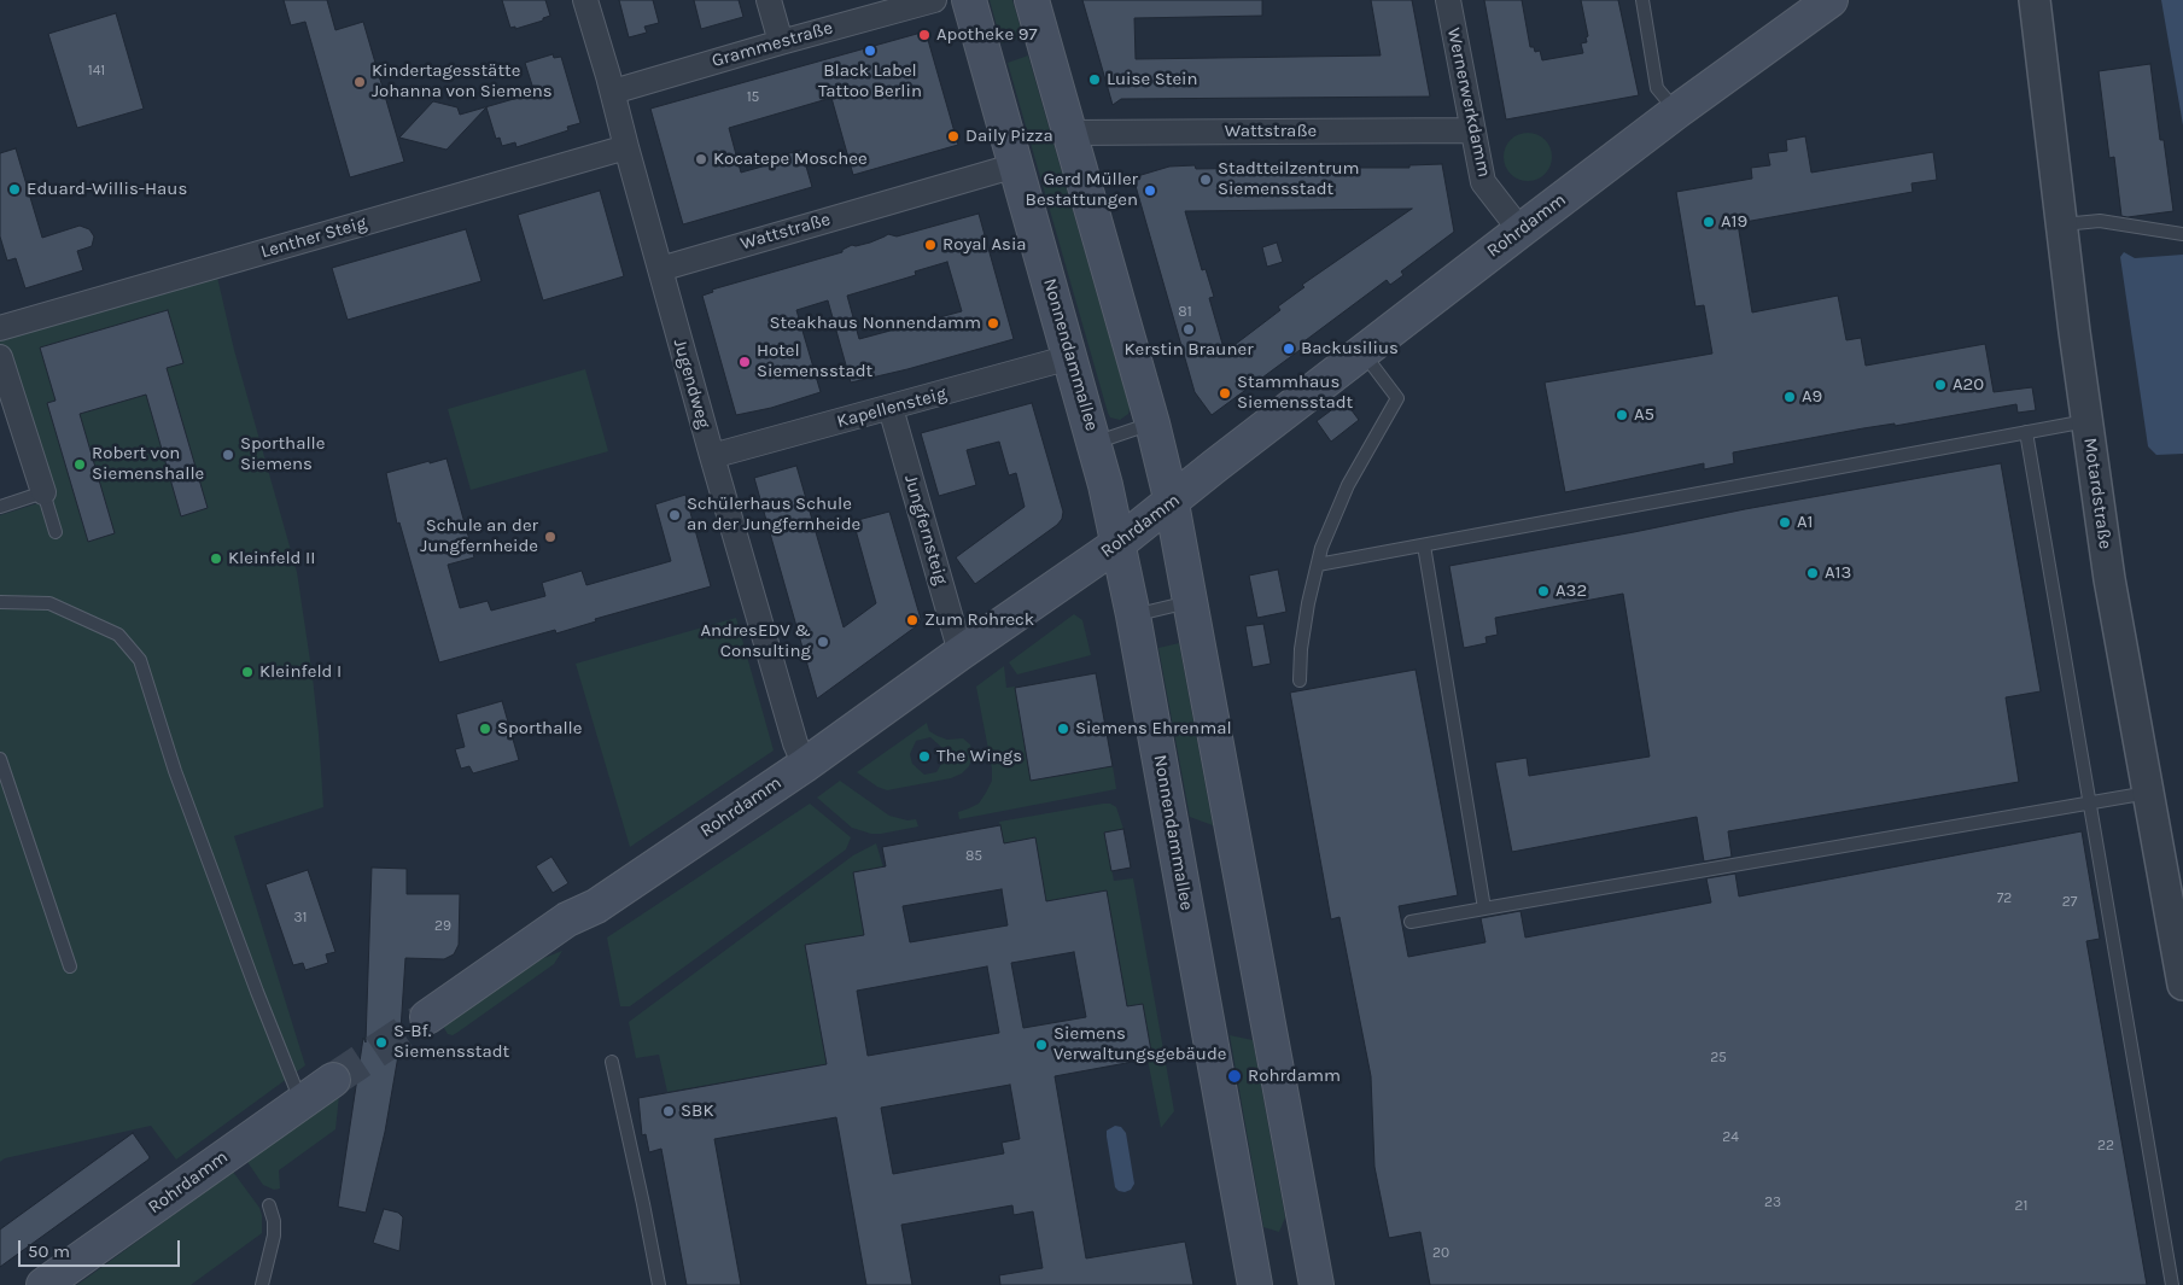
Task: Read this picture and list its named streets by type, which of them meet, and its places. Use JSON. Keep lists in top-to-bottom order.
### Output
{
  "streets": {
    "main road": ["Rohrdamm", "Nonnendammallee"],
    "street": [
      "Grammestraße",
      "Wernerwerkdamm",
      "Wattstraße",
      "Lenther Steig",
      "Jugendweg",
      "Kapellensteig",
      "Motardstraße",
      "Jungfernsteig"
    ]
  },
  "crossings": [
    ["Grammestraße", "Jugendweg"],
    ["Wernerwerkdamm", "Wattstraße"],
    ["Wernerwerkdamm", "Rohrdamm"],
    ["Wattstraße", "Nonnendammallee"],
    ["Wattstraße", "Jugendweg"],
    ["Rohrdamm", "Nonnendammallee"],
    ["Rohrdamm", "Jugendweg"],
    ["Rohrdamm", "Jungfernsteig"],
    ["Lenther Steig", "Jugendweg"],
    ["Nonnendammallee", "Kapellensteig"],
    ["Jugendweg", "Kapellensteig"],
    ["Kapellensteig", "Jungfernsteig"]
  ],
  "places": [
    "Apotheke 97",
    "Black Label Tattoo Berlin",
    "Luise Stein",
    "Kindertagesstätte Johanna von Siemens",
    "Daily Pizza",
    "Kocatepe Moschee",
    "Stadtteilzentrum Siemensstadt",
    "Eduard-Willis-Haus",
    "Gerd Müller Bestattungen",
    "A19",
    "Royal Asia",
    "Steakhaus Nonnendamm",
    "Kerstin Brauner",
    "Backusilius",
    "Hotel Siemensstadt",
    "A20",
    "Stammhaus Siemensstadt",
    "A9",
    "A5",
    "Sporthalle Siemens",
    "Robert von Siemenshalle",
    "Schülerhaus Schule an der Jungfernheide",
    "A1",
    "Schule an der Jungfernheide",
    "Kleinfeld II",
    "A13",
    "A32",
    "Zum Rohreck",
    "AndresEDV & Consulting",
    "Kleinfeld I",
    "Sporthalle",
    "Siemens Ehrenmal",
    "The Wings",
    "S-Bf. Siemensstadt",
    "Siemens Verwaltungsgebäude",
    "Rohrdamm",
    "SBK"
  ],
  "house_numbers": [
    "141",
    "15",
    "81",
    "85",
    "72",
    "27",
    "31",
    "29",
    "25",
    "24",
    "22",
    "23",
    "21",
    "20"
  ],
  "scale_bar": "50 m"
}
